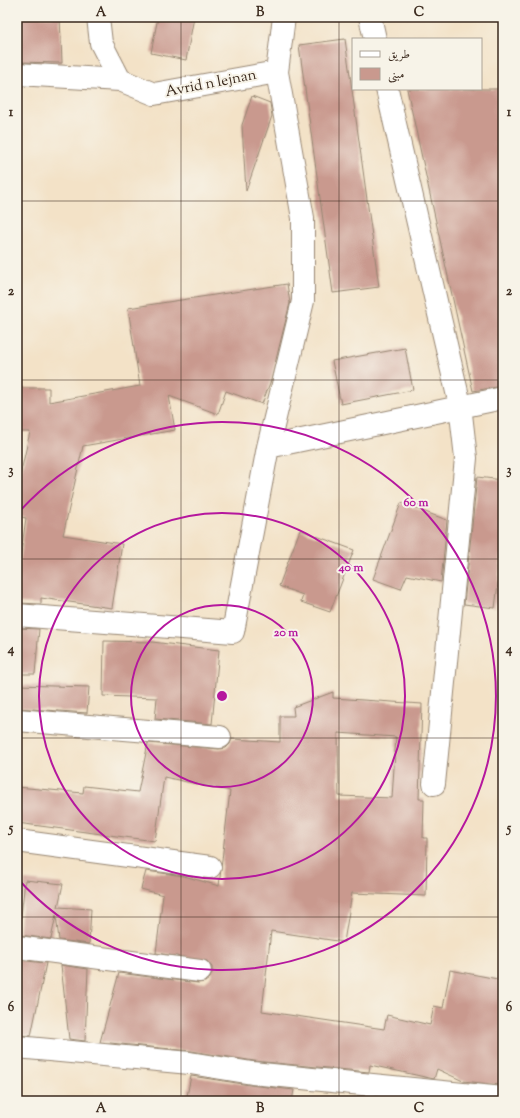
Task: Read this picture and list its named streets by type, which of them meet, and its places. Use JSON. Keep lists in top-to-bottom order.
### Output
{
  "streets": {
    "street": ["Avrid n lejnan"]
  },
  "legend": ["طريق", "مبنى"],
  "grid": {
    "columns": ["A", "B", "C"],
    "rows": [
      "1",
      "2",
      "3",
      "4",
      "5",
      "6"
    ]
  },
  "rings": ["60 m", "40 m", "20 m"]
}
